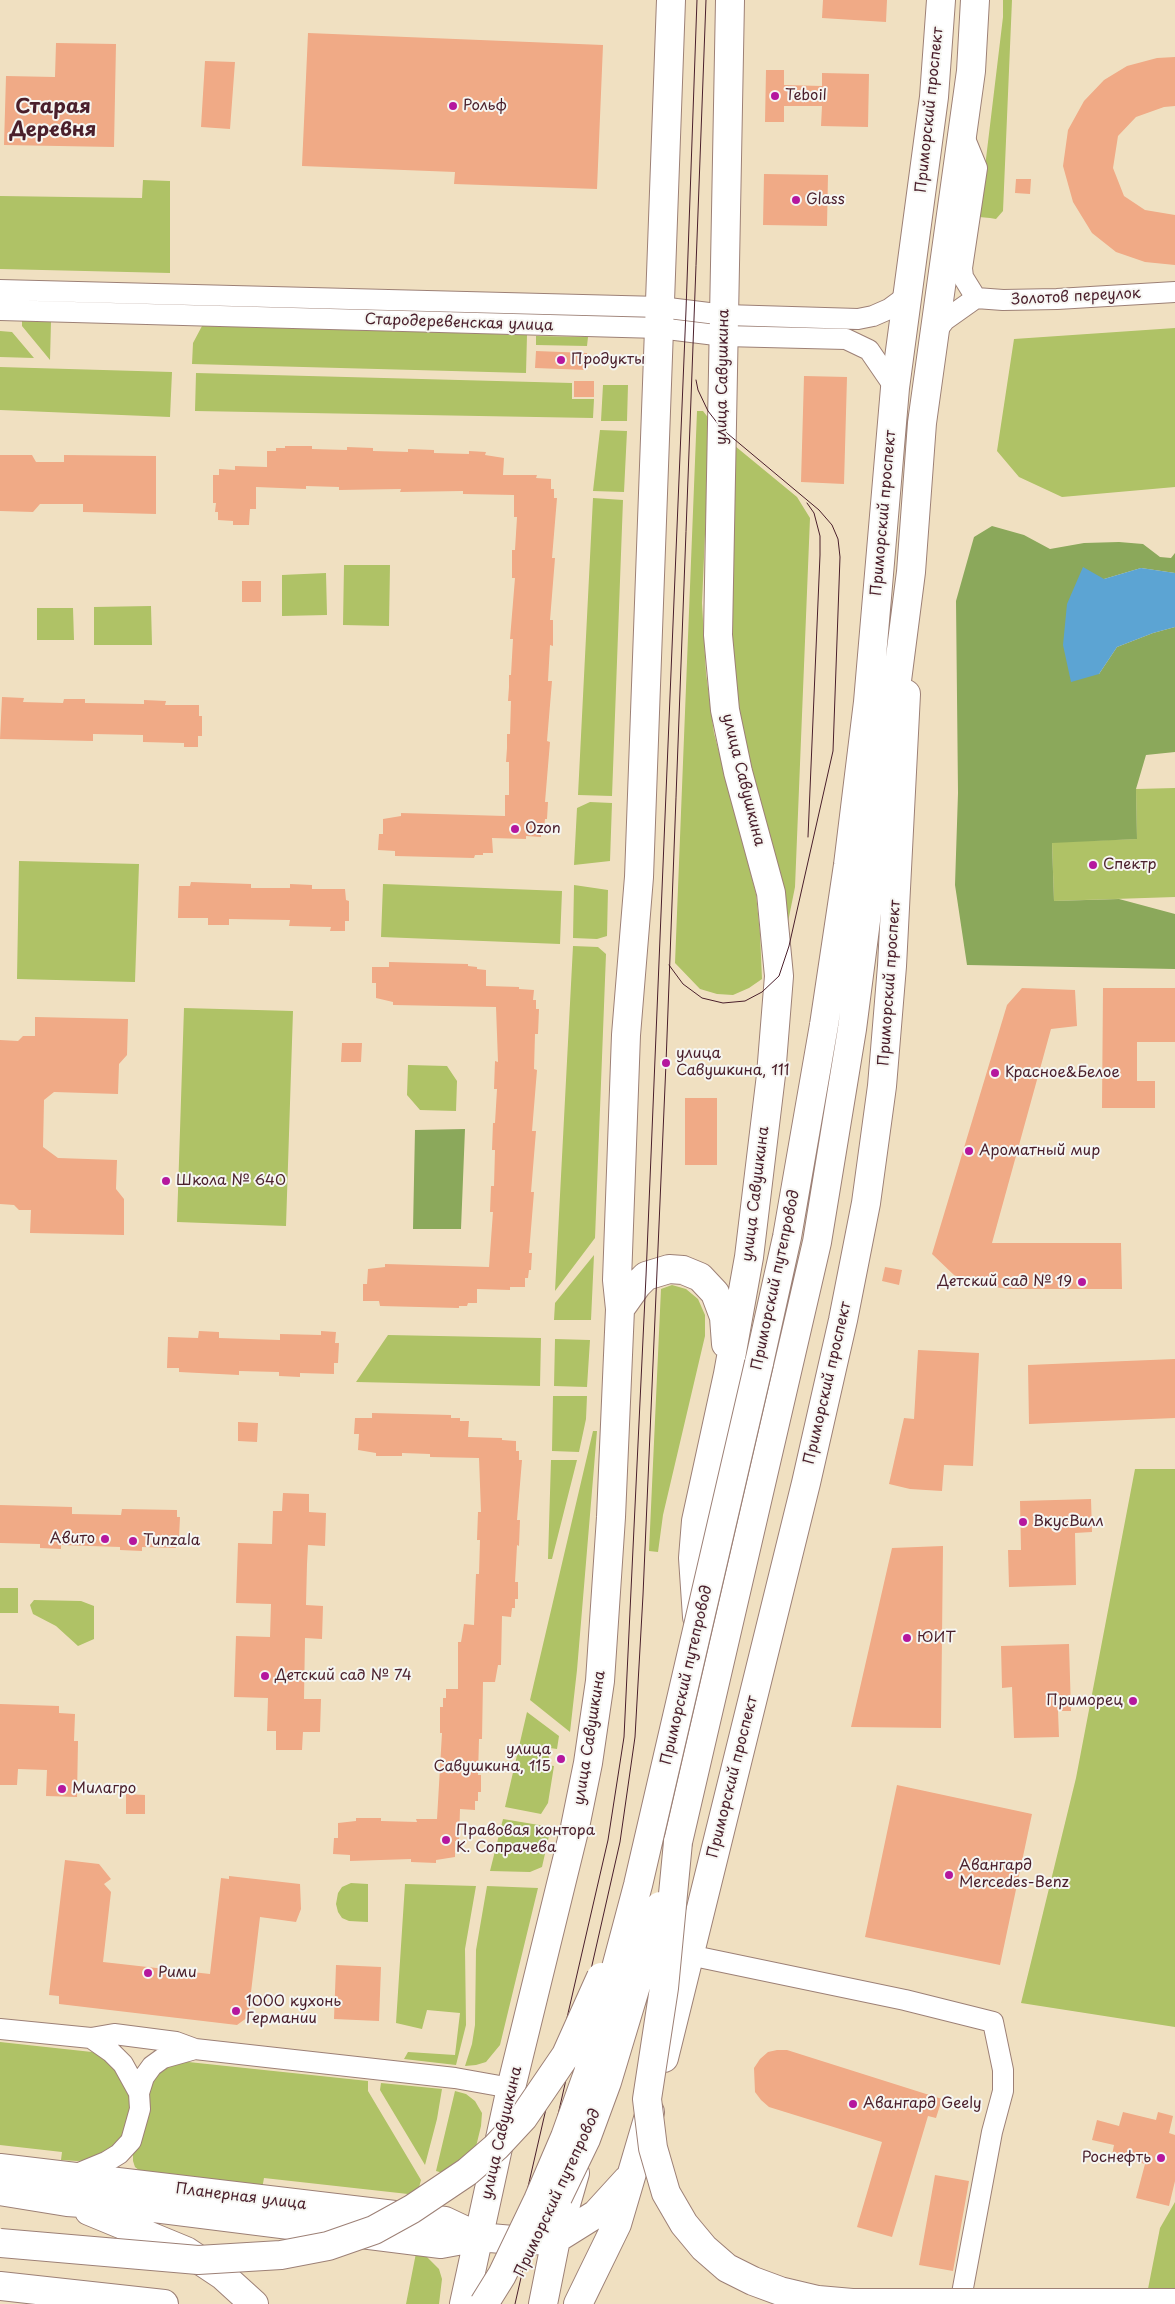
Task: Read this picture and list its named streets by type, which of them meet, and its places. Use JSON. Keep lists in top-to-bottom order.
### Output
{
  "streets": {
    "main road": [
      "Приморский проспект",
      "улица Савушкина",
      "Приморский путепровод",
      "Планерная улица"
    ],
    "street": ["Золотов переулок", "Стародеревенская улица"]
  },
  "crossings": [
    ["Приморский проспект", "Стародеревенская улица"],
    ["Приморский проспект", "Приморский путепровод"],
    ["Стародеревенская улица", "улица Савушкина"],
    ["улица Савушкина", "Планерная улица"]
  ],
  "districts": ["Старая Деревня"],
  "places": [
    "Teboil",
    "Рольф",
    "Glass",
    "Продукты",
    "Ozon",
    "Спектр",
    "улица Савушкина, 111",
    "Красное&Белое",
    "Ароматный мир",
    "Школа № 640",
    "Детский сад № 19",
    "ВкусВилл",
    "Авито",
    "Tunzala",
    "ЮИТ",
    "Детский сад № 74",
    "Приморец",
    "улица Савушкина, 115",
    "Милагро",
    "Правовая контора К. Сопрачева",
    "Авангард Mercedes-Benz",
    "Рими",
    "1000 кухонь Германии",
    "Авангард Geely",
    "Роснефть"
  ]
}
